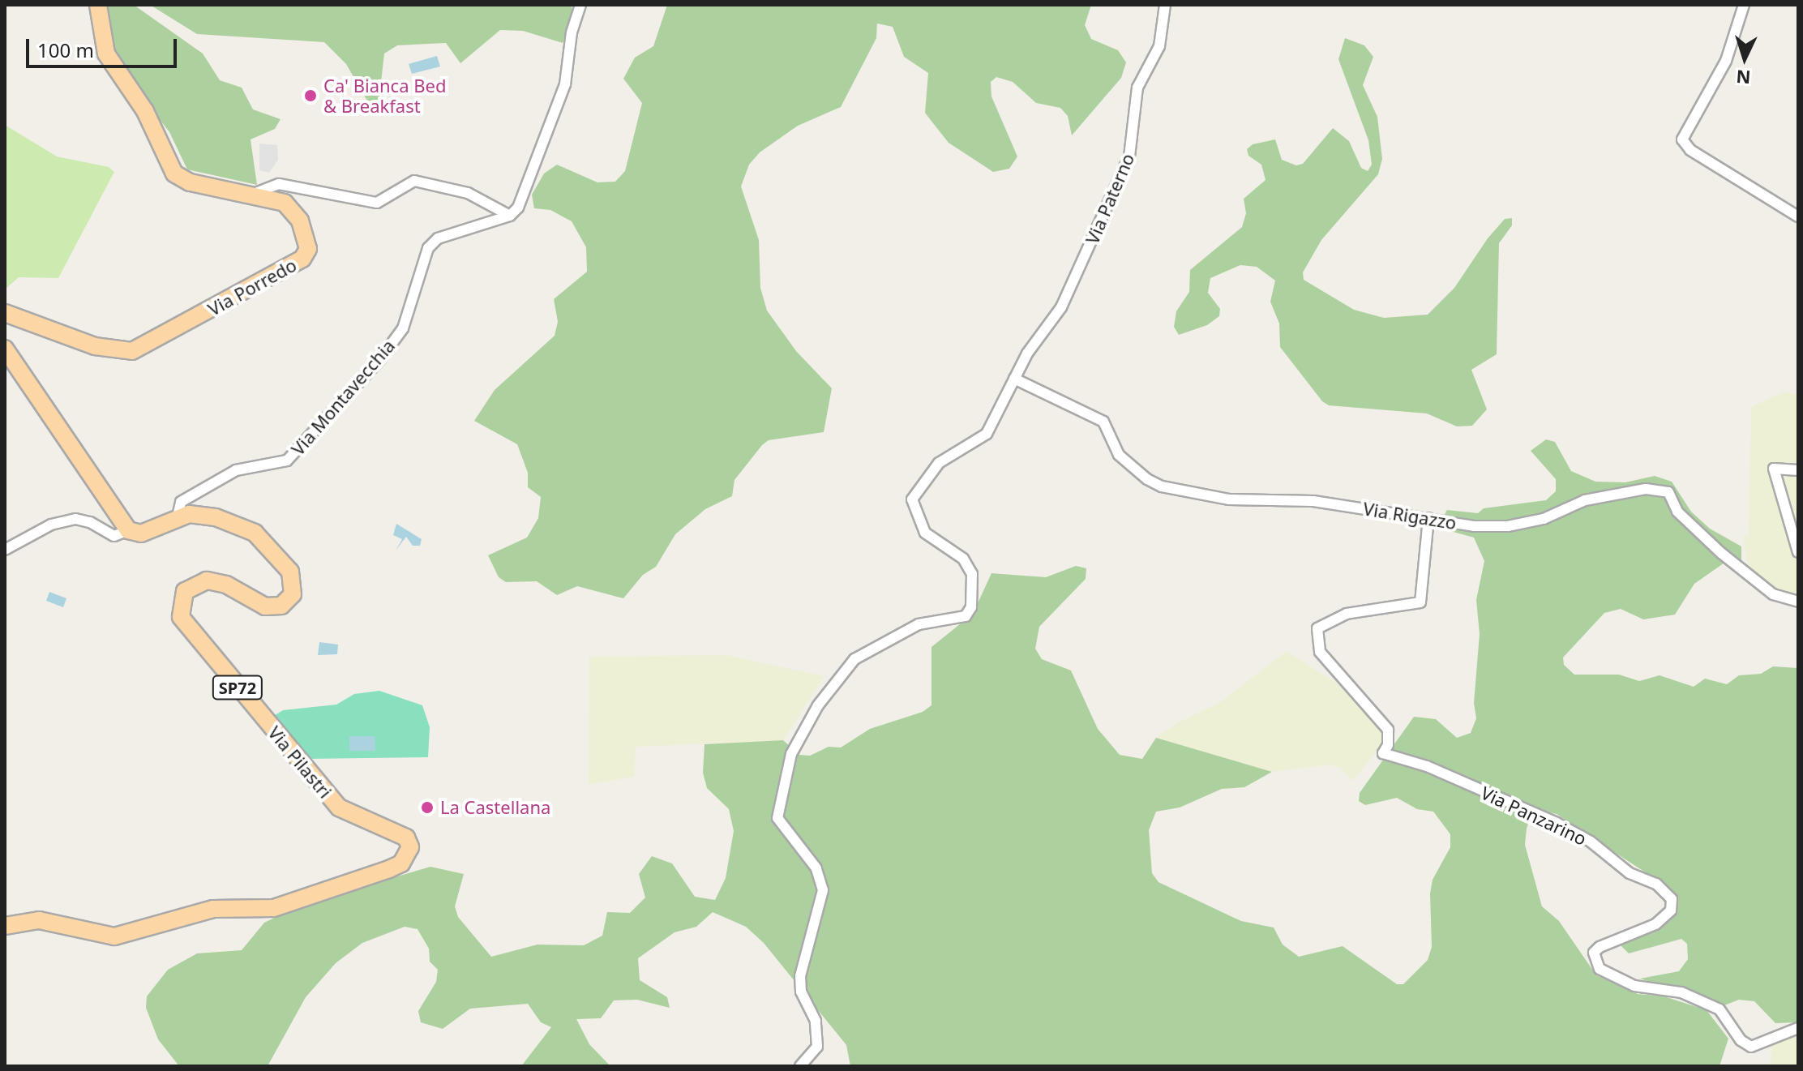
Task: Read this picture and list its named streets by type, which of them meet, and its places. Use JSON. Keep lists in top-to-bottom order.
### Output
{
  "streets": {
    "main road": ["Via Porredo", "SP72", "Via Pilastri"],
    "street": [
      "Via Paterno",
      "Via Montavecchia",
      "Via Rigazzo",
      "Via Panzarino"
    ]
  },
  "crossings": [
    ["Via Paterno", "Via Rigazzo"],
    ["Via Montavecchia", "Via Pilastri"],
    ["Via Rigazzo", "Via Panzarino"]
  ],
  "places": ["Ca' Bianca Bed & Breakfast", "La Castellana"],
  "scale_bar": "100 m",
  "north": "bottom"
}
